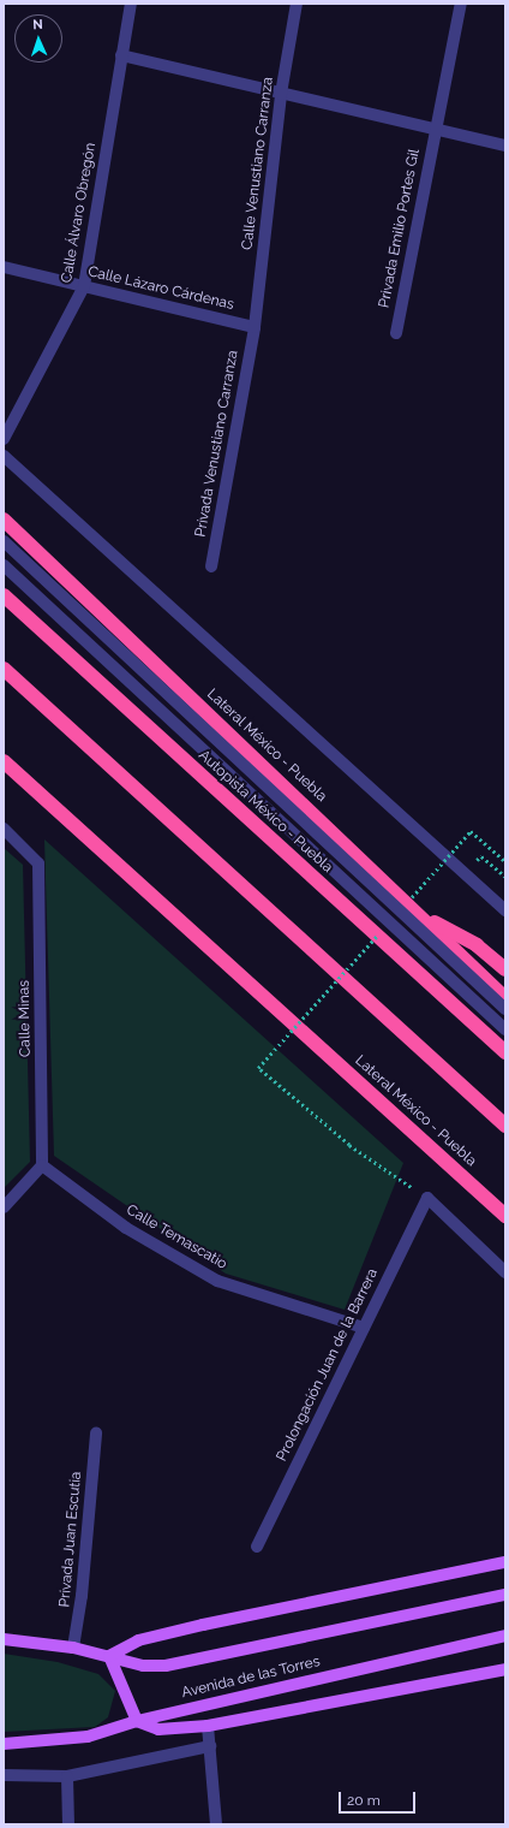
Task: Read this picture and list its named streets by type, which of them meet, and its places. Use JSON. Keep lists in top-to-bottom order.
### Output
{
  "streets": {
    "highway": ["Lateral México - Puebla", "Autopista México - Puebla"],
    "main road": ["Avenida de las Torres"],
    "street": [
      "Calle Venustiano Carranza",
      "Calle Álvaro Obregón",
      "Privada Emilio Portes Gil",
      "Calle Lázaro Cárdenas",
      "Privada Venustiano Carranza",
      "Calle Minas",
      "Calle Temascatio",
      "Prolongación Juan de la Barrera",
      "Privada Juan Escutia"
    ]
  },
  "crossings": [
    ["Calle Venustiano Carranza", "Calle Lázaro Cárdenas"],
    ["Calle Venustiano Carranza", "Privada Venustiano Carranza"],
    ["Calle Álvaro Obregón", "Calle Lázaro Cárdenas"],
    ["Calle Lázaro Cárdenas", "Privada Venustiano Carranza"],
    ["Calle Minas", "Calle Temascatio"],
    ["Calle Temascatio", "Prolongación Juan de la Barrera"],
    ["Privada Juan Escutia", "Avenida de las Torres"]
  ],
  "scale_bar": "20 m",
  "north": "top"
}
